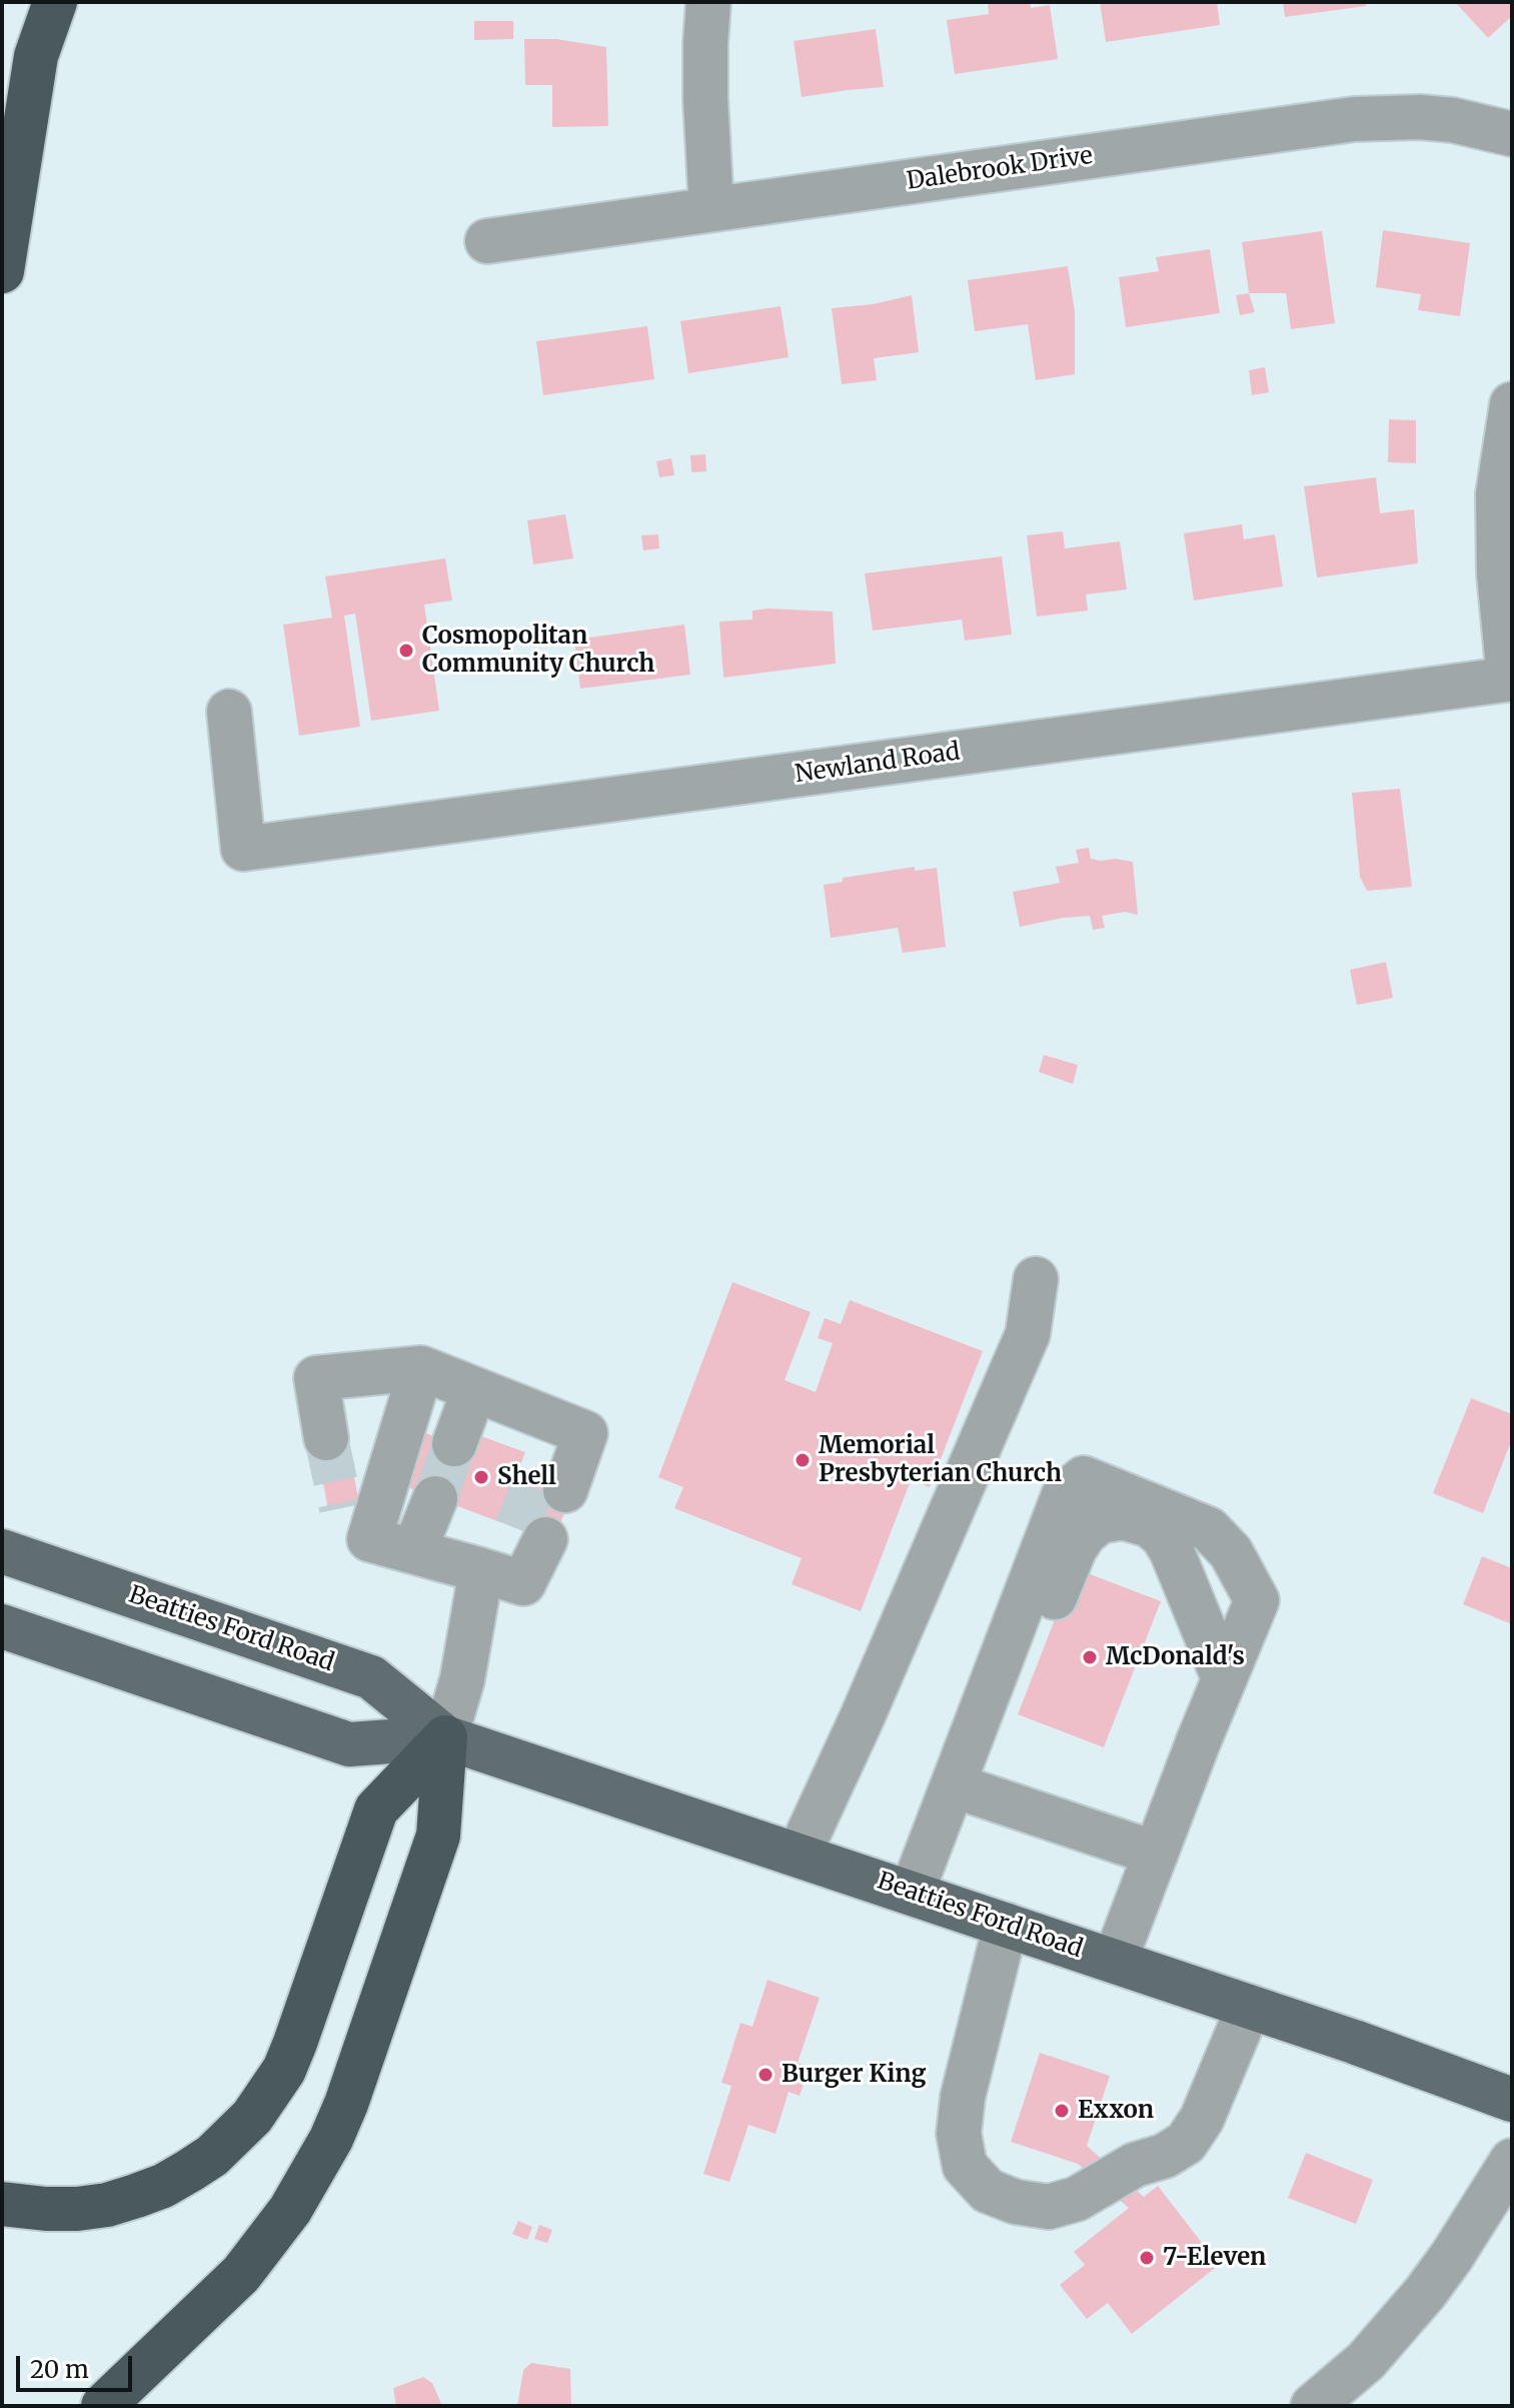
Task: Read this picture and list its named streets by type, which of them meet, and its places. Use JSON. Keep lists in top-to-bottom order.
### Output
{
  "streets": {
    "main road": ["Beatties Ford Road"],
    "street": ["Dalebrook Drive", "Newland Road"]
  },
  "places": [
    "Cosmopolitan Community Church",
    "Memorial Presbyterian Church",
    "Shell",
    "McDonald's",
    "Burger King",
    "Exxon",
    "7-Eleven"
  ],
  "scale_bar": "20 m"
}
